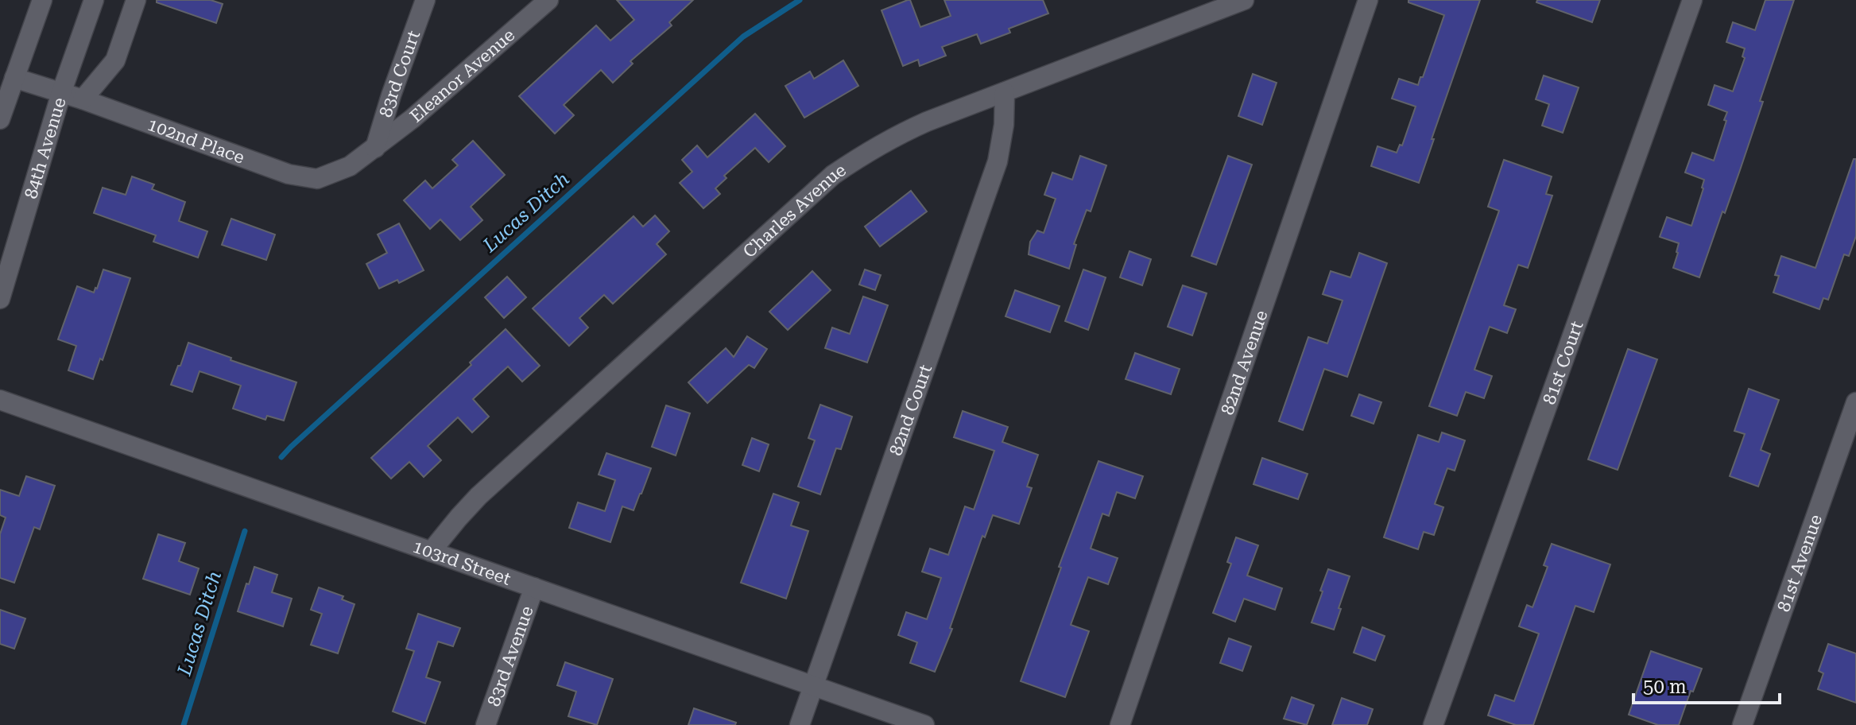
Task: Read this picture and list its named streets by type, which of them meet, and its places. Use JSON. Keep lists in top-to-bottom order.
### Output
{
  "streets": {
    "street": [
      "83rd Court",
      "Eleanor Avenue",
      "102nd Place",
      "84th Avenue",
      "Charles Avenue",
      "82nd Avenue",
      "81st Court",
      "82nd Court",
      "103rd Street",
      "81st Avenue",
      "83rd Avenue"
    ]
  },
  "crossings": [
    ["83rd Court", "Eleanor Avenue"],
    ["83rd Court", "102nd Place"],
    ["Eleanor Avenue", "102nd Place"],
    ["102nd Place", "84th Avenue"],
    ["Charles Avenue", "82nd Court"],
    ["Charles Avenue", "103rd Street"],
    ["82nd Court", "103rd Street"],
    ["103rd Street", "83rd Avenue"]
  ],
  "water": ["Lucas Ditch"],
  "scale_bar": "50 m"
}
